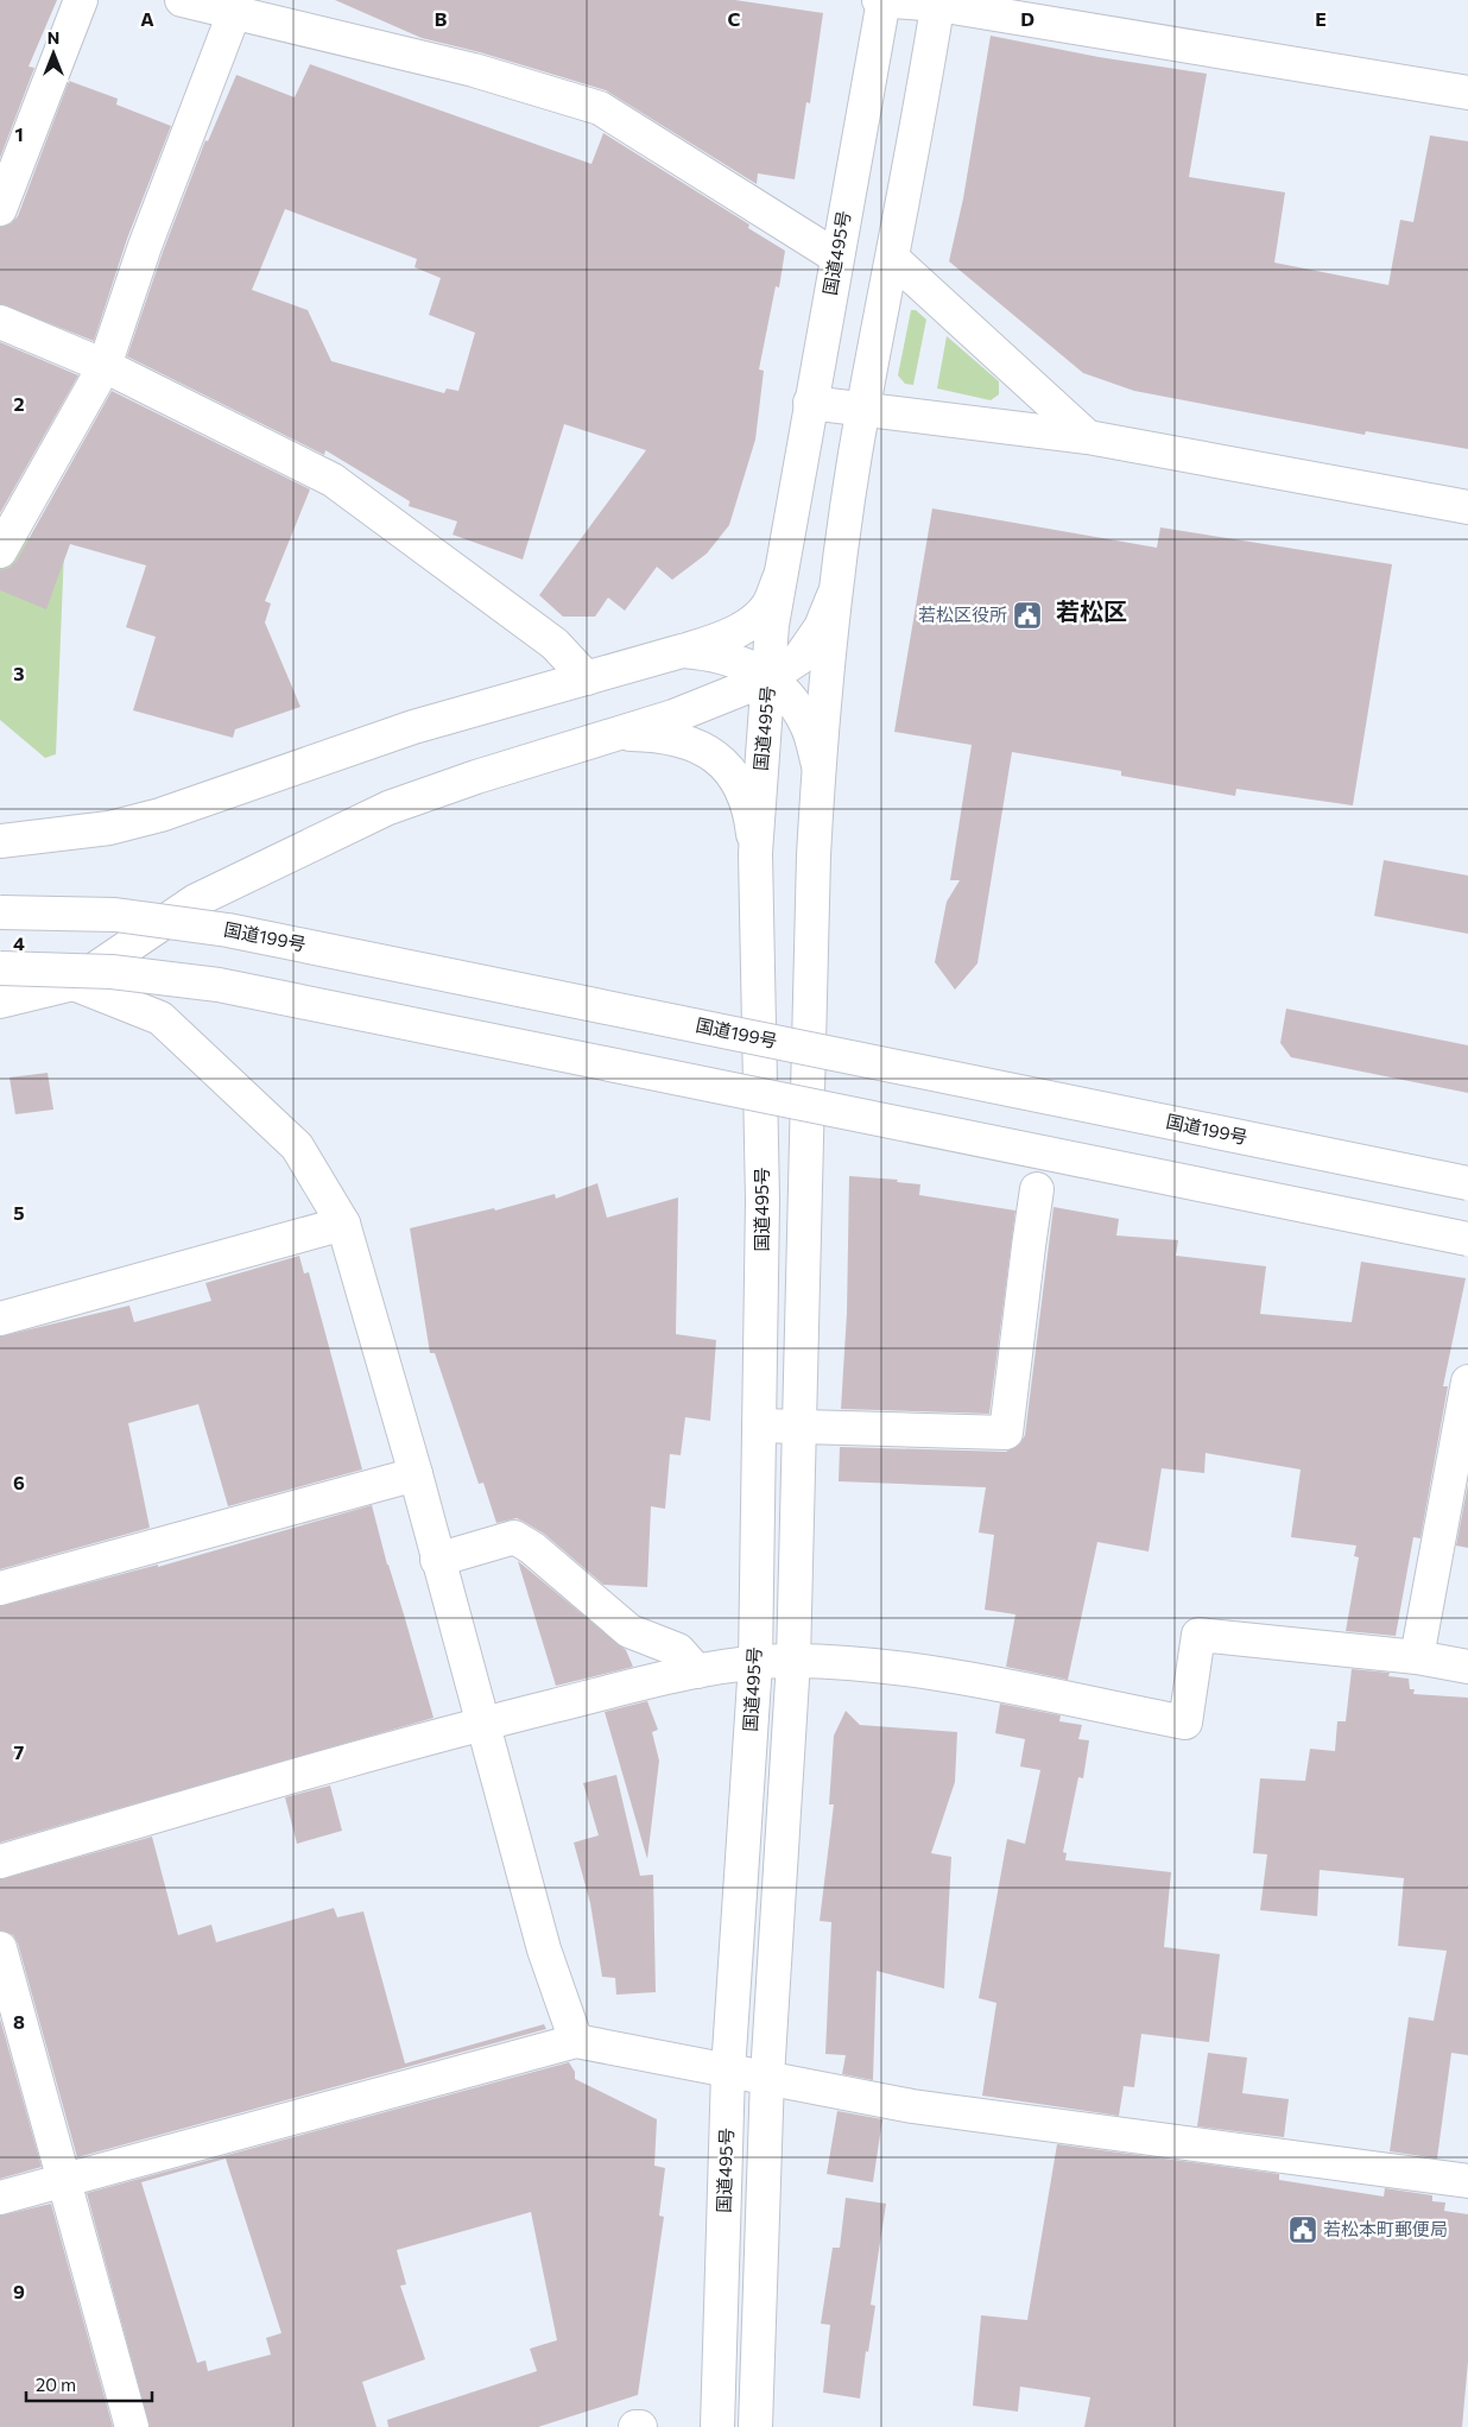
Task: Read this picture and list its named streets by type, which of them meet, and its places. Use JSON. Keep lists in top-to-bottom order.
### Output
{
  "streets": {
    "main road": ["国道495号", "国道199号"]
  },
  "districts": ["若松区"],
  "places": {
    "public building": ["若松区役所", "若松本町郵便局"]
  },
  "scale_bar": "20 m",
  "north": "top",
  "grid": {
    "columns": [
      "A",
      "B",
      "C",
      "D",
      "E"
    ],
    "rows": [
      "1",
      "2",
      "3",
      "4",
      "5",
      "6",
      "7",
      "8",
      "9"
    ]
  }
}
